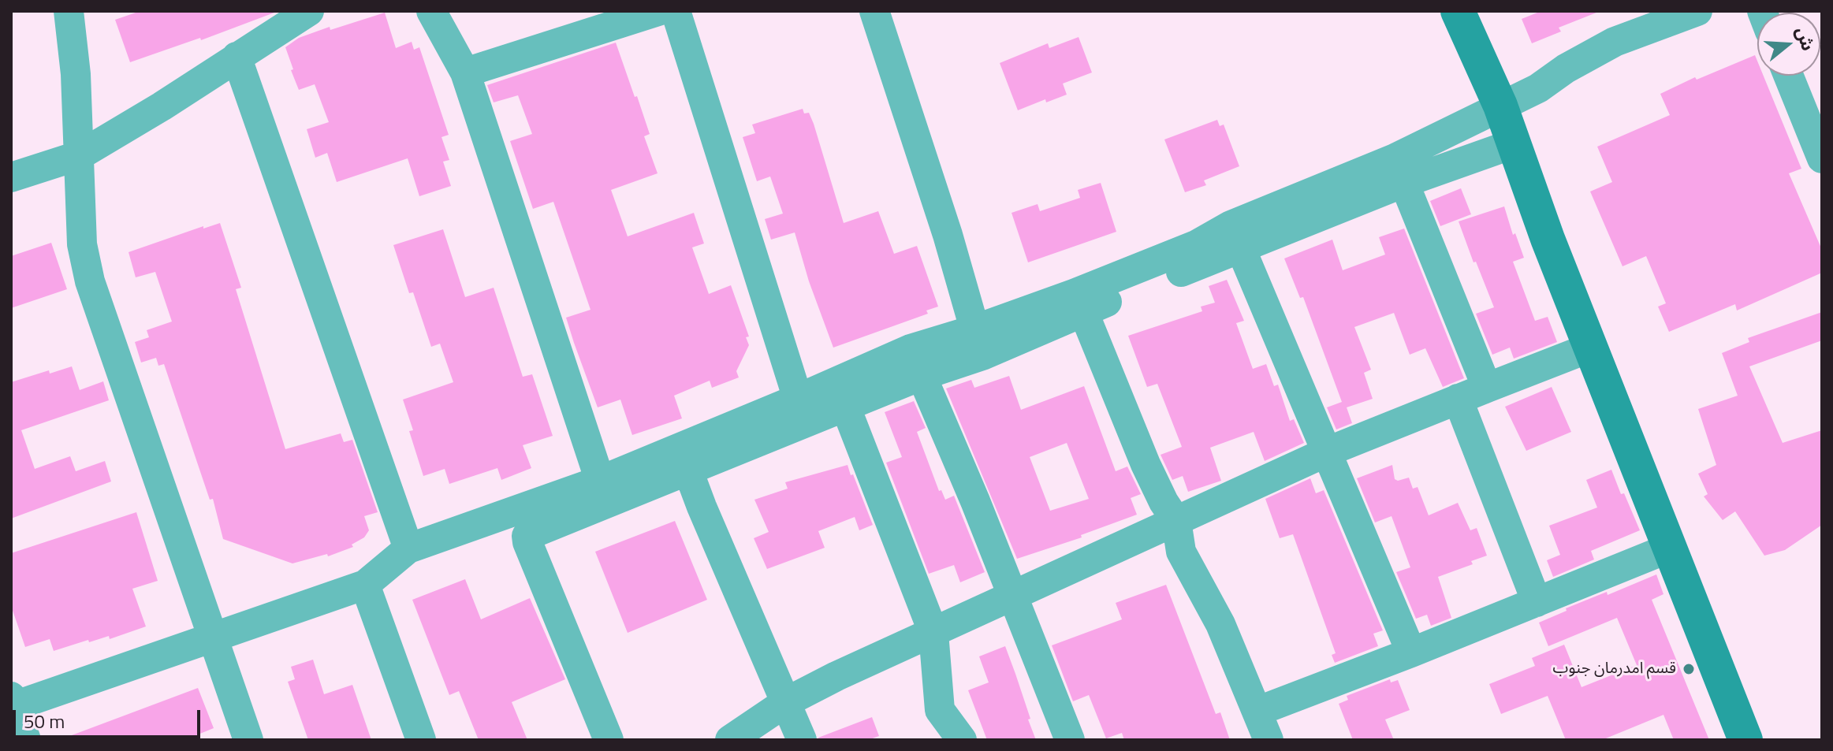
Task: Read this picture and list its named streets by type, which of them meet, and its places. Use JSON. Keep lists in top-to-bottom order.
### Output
{
  "places": ["قسم امدرمان جنوب"],
  "scale_bar": "50 m",
  "north": "right"
}
